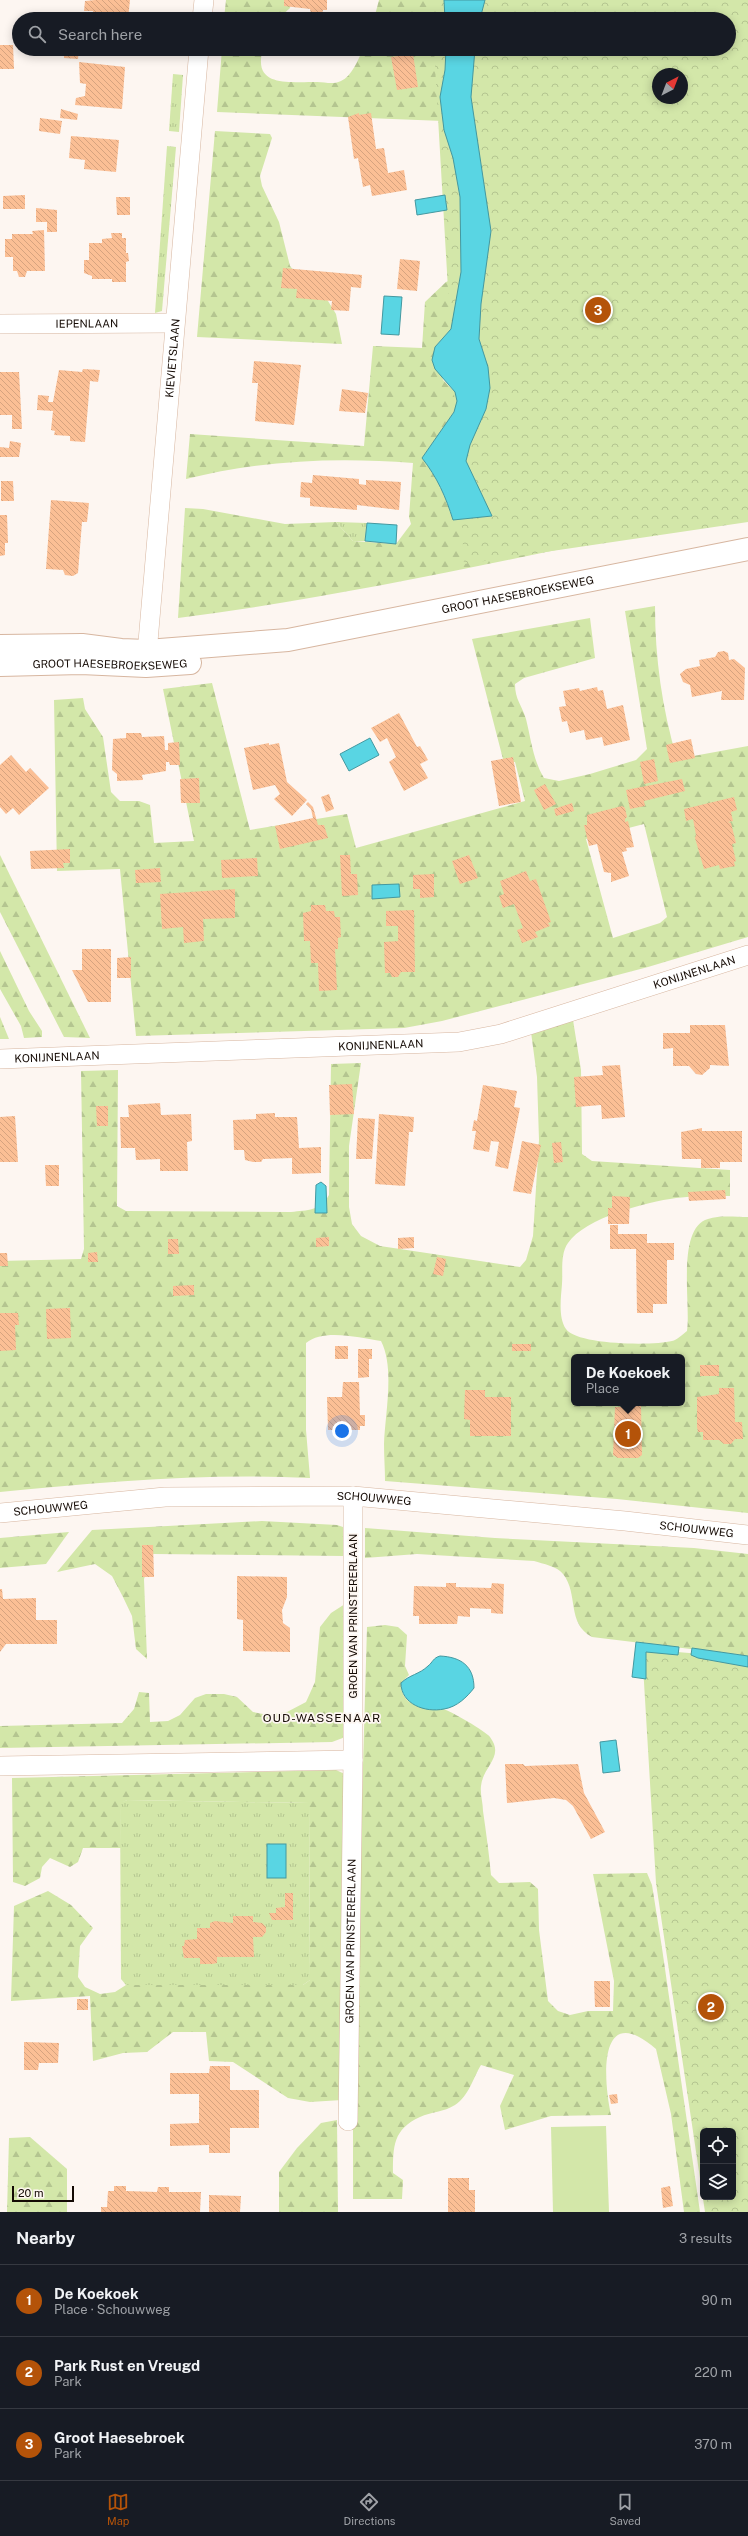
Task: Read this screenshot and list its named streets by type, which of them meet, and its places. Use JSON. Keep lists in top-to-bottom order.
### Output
{
  "streets": {
    "street": [
      "IEPENLAAN",
      "KIEVIETSLAAN",
      "GROOT HAESEBROEKSEWEG",
      "KONIJNENLAAN",
      "SCHOUWWEG",
      "GROEN VAN PRINSTERERLAAN"
    ]
  },
  "crossings": [
    ["IEPENLAAN", "KIEVIETSLAAN"],
    ["KIEVIETSLAAN", "GROOT HAESEBROEKSEWEG"],
    ["SCHOUWWEG", "GROEN VAN PRINSTERERLAAN"]
  ],
  "districts": ["OUD-WASSENAAR"],
  "scale_bar": "20 m",
  "north": "top right",
  "page": {
    "search": "Search here",
    "pins": ["3", "1", "2"],
    "popup": ["De Koekoek", "Place"],
    "scale": "20 m",
    "heading": ["Nearby", "3 results"],
    "list": [
      {
        "mark": "1",
        "name": "De Koekoek",
        "note": "Place · Schouwweg",
        "value": "90 m"
      },
      {
        "mark": "2",
        "name": "Park Rust en Vreugd",
        "note": "Park",
        "value": "220 m"
      },
      {
        "mark": "3",
        "name": "Groot Haesebroek",
        "note": "Park",
        "value": "370 m"
      }
    ],
    "nav": ["Map", "Directions", "Saved"]
  }
}
